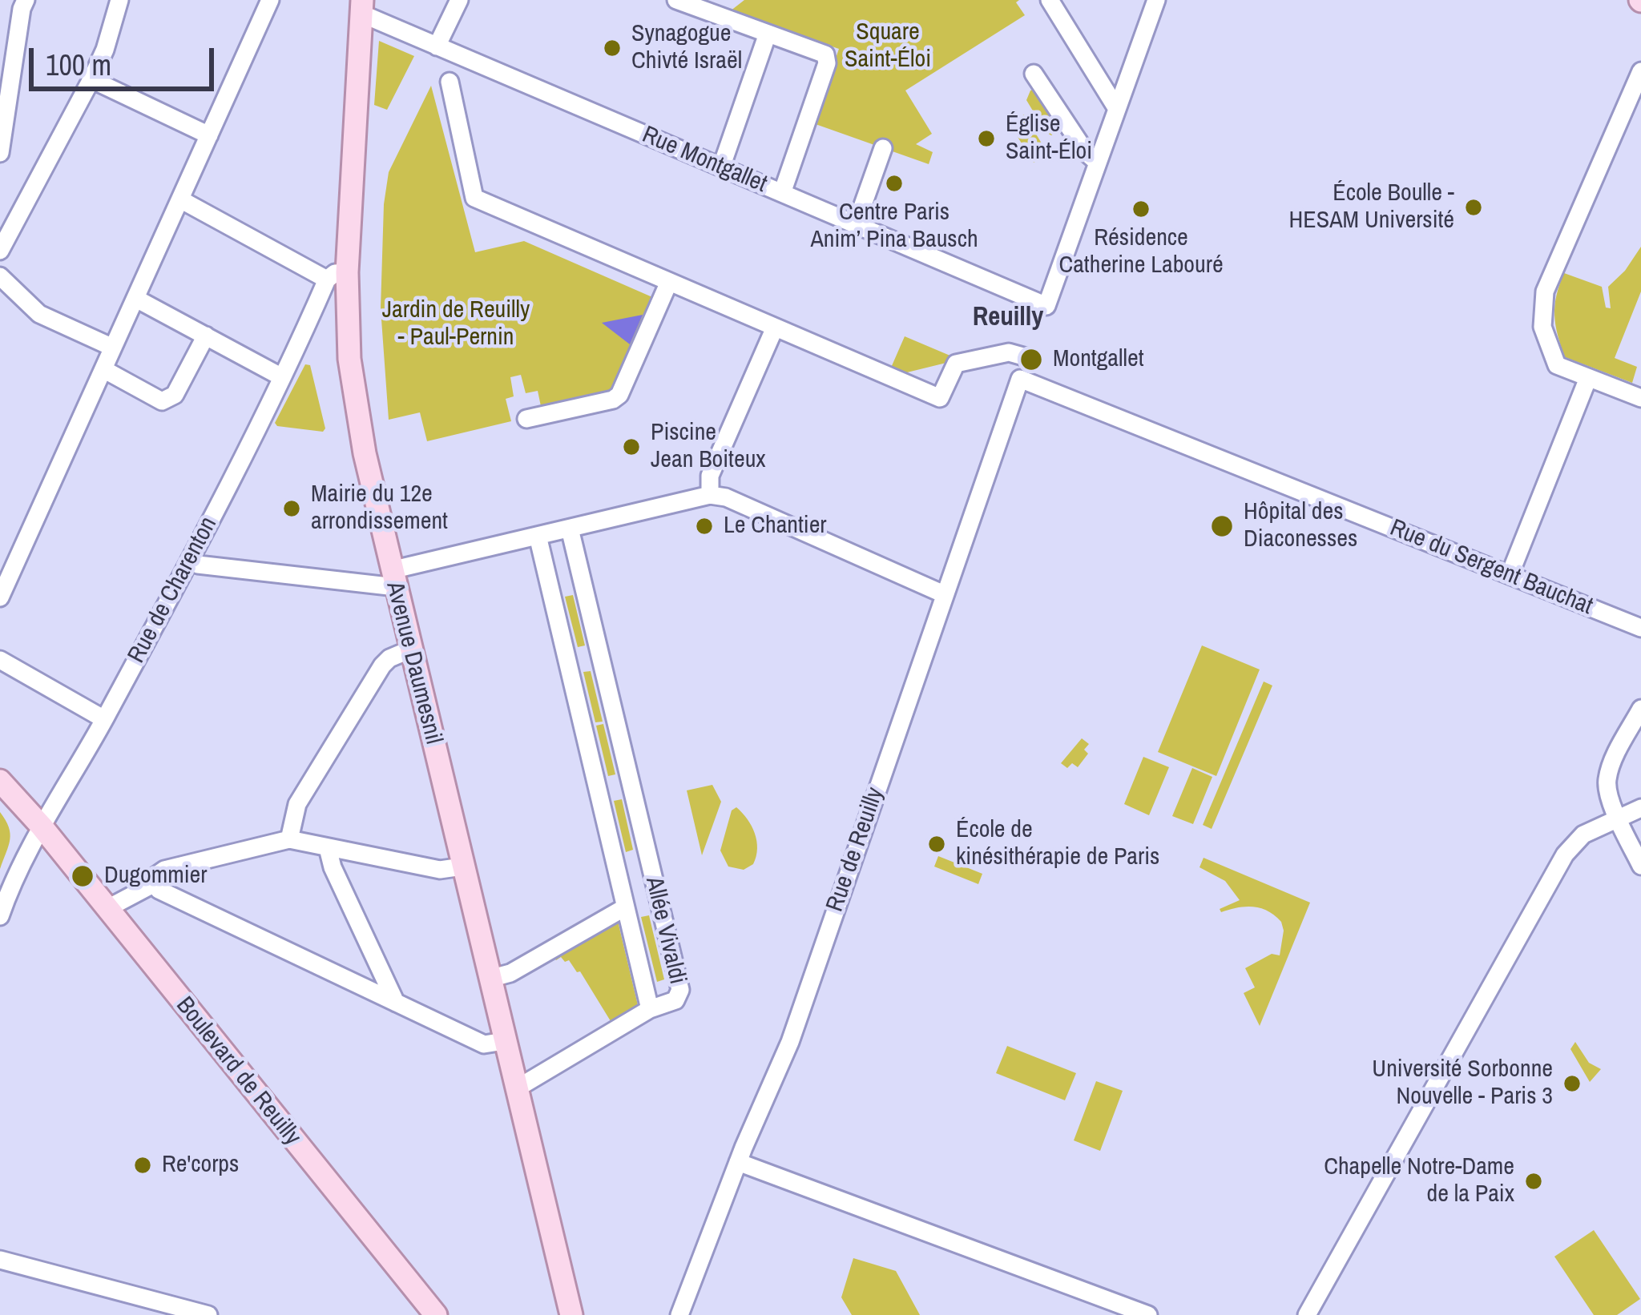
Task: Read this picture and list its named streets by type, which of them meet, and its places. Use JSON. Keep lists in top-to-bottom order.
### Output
{
  "streets": {
    "main road": ["Avenue Daumesnil", "Boulevard de Reuilly"],
    "street": [
      "Rue Montgallet",
      "Rue du Sergent Bauchat",
      "Rue de Charenton",
      "Rue de Reuilly",
      "Allée Vivaldi"
    ]
  },
  "crossings": [
    ["Rue Montgallet", "Avenue Daumesnil"],
    ["Rue du Sergent Bauchat", "Rue de Reuilly"],
    ["Rue de Charenton", "Avenue Daumesnil"],
    ["Rue de Charenton", "Boulevard de Reuilly"]
  ],
  "districts": ["Reuilly"],
  "parks": ["Square Saint-Éloi", "Jardin de Reuilly - Paul-Pernin"],
  "places": [
    "Synagogue Chivté Israël",
    "Église Saint-Éloi",
    "Centre Paris Anim’ Pina Bausch",
    "École Boulle - HESAM Université",
    "Résidence Catherine Labouré",
    "Montgallet",
    "Piscine Jean Boiteux",
    "Mairie du 12e arrondissement",
    "Le Chantier",
    "Hôpital des Diaconesses",
    "École de kinésithérapie de Paris",
    "Dugommier",
    "Université Sorbonne Nouvelle - Paris 3",
    "Re'corps",
    "Chapelle Notre-Dame de la Paix"
  ],
  "scale_bar": "100 m"
}
